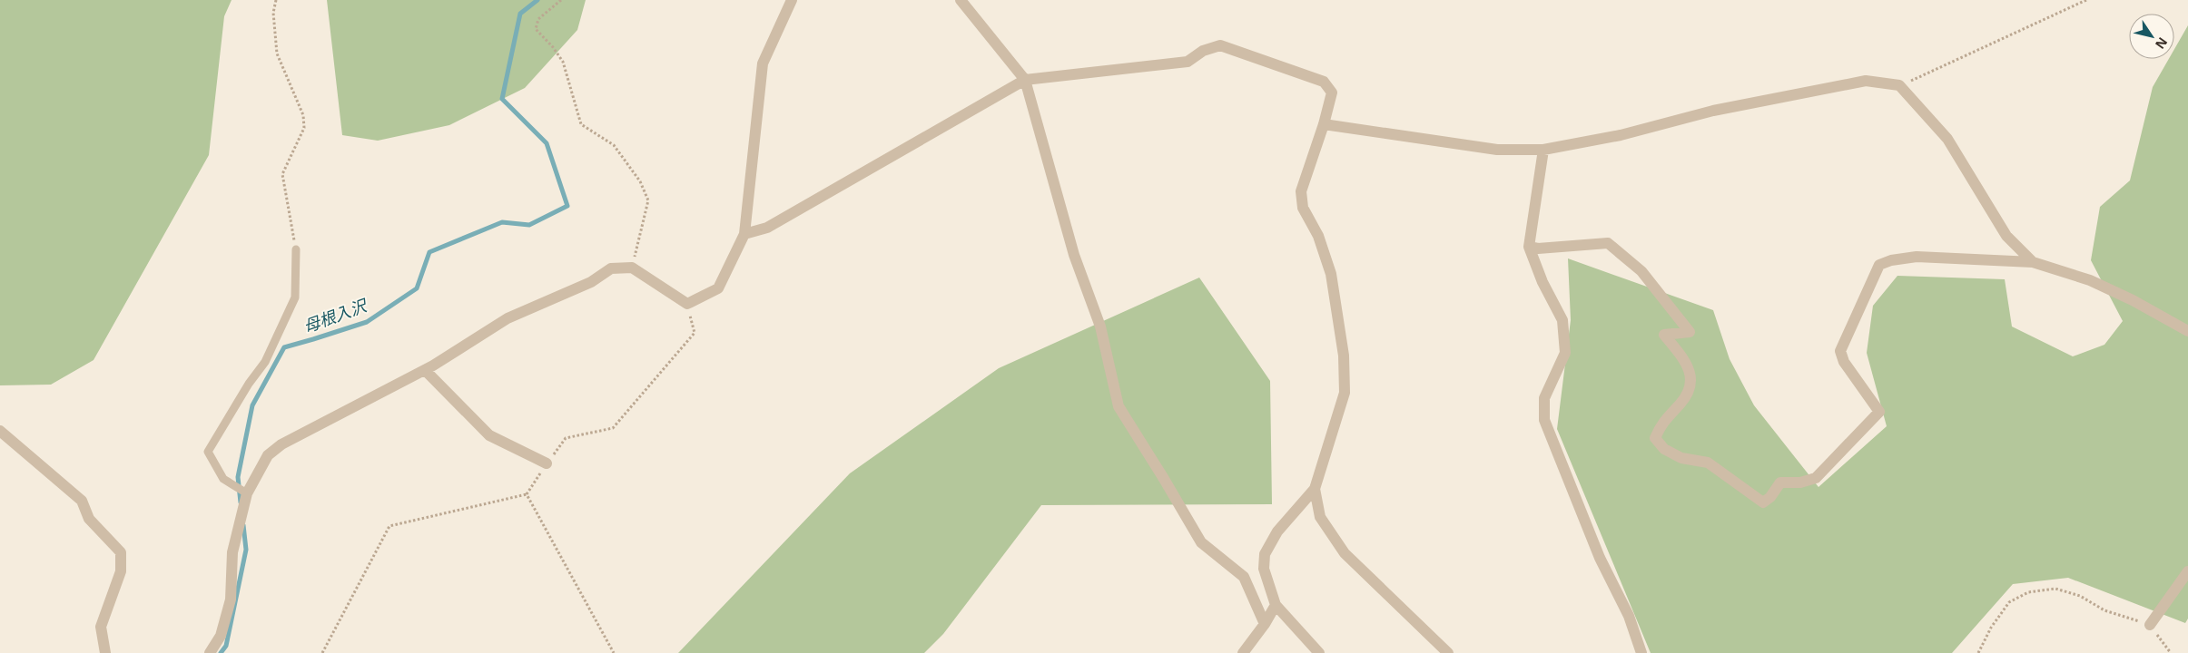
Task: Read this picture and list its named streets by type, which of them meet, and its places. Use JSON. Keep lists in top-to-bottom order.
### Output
{
  "water": ["母根入沢"],
  "north": "bottom right"
}
